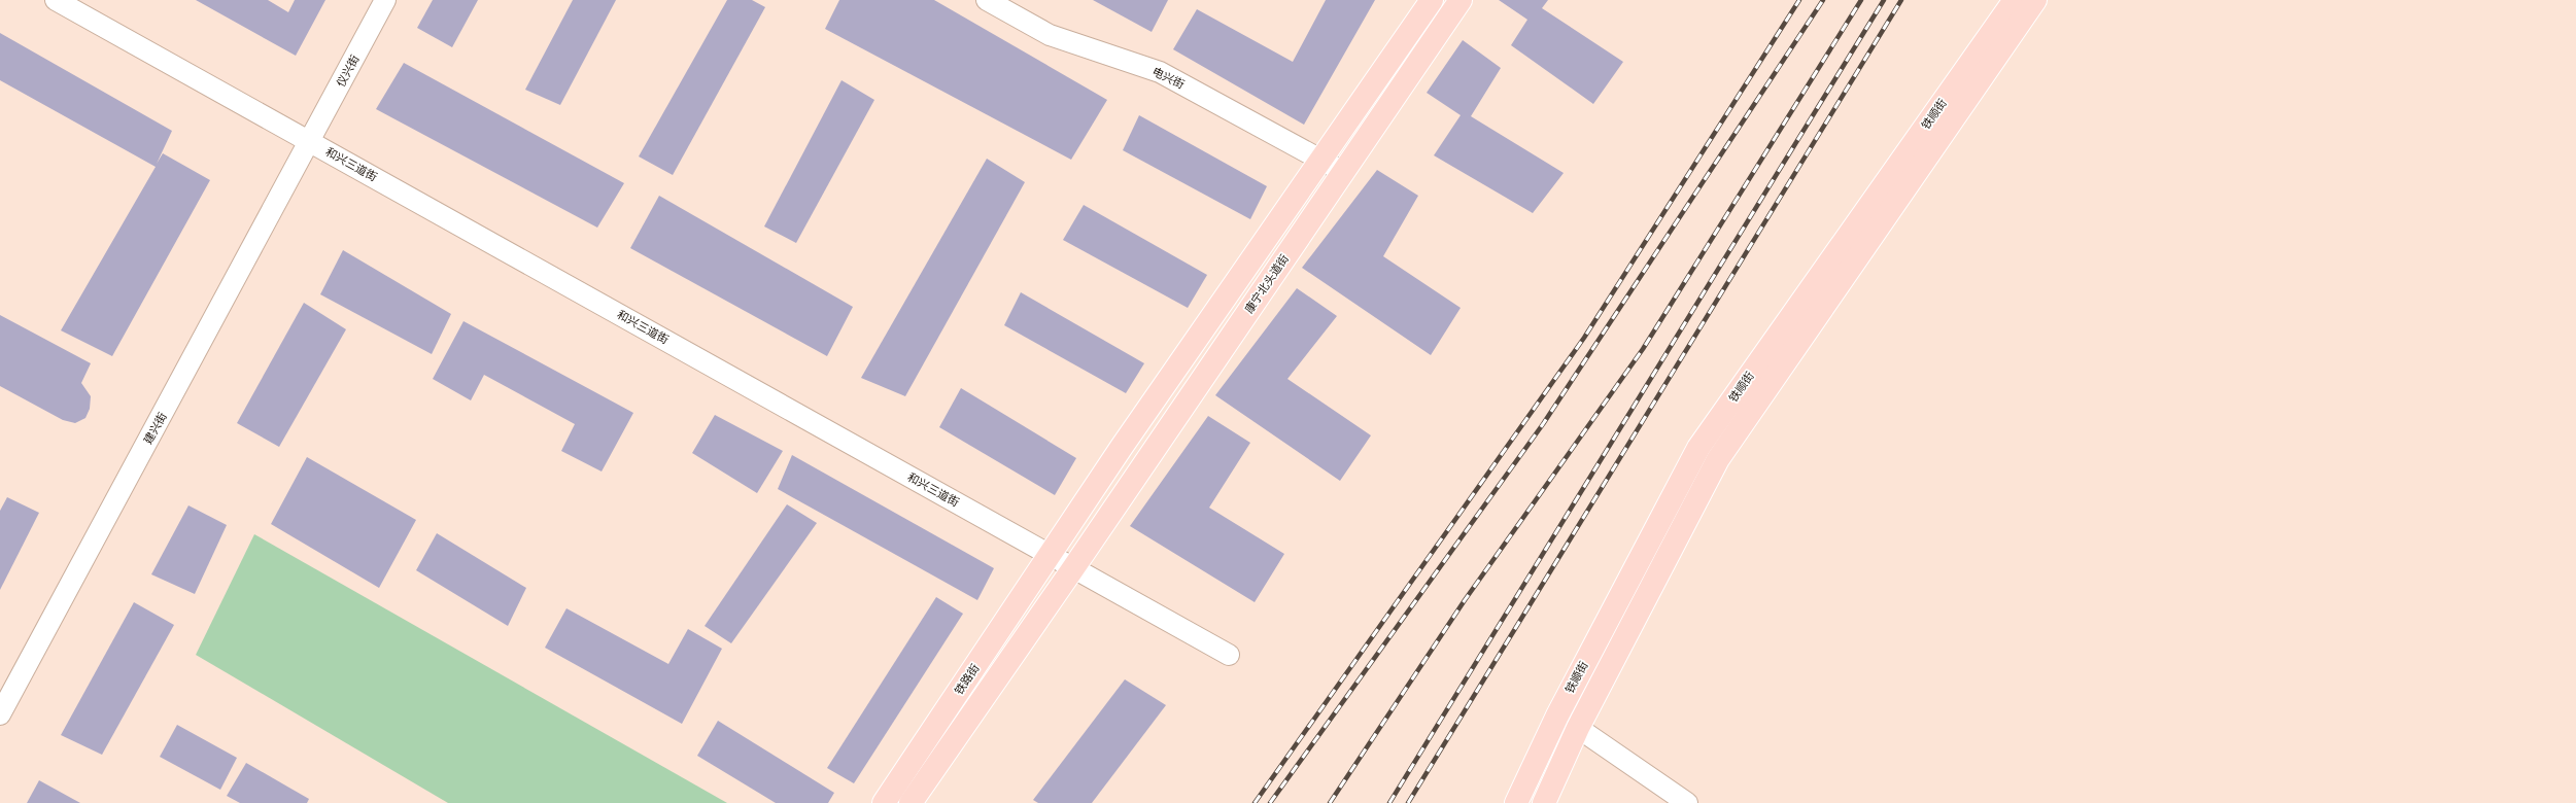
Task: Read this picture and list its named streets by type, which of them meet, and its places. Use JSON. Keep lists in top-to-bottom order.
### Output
{
  "streets": {
    "main road": ["铁顺街", "康宁北头道街", "铁路街"],
    "street": [
      "仪兴街",
      "电兴街",
      "和兴三道街",
      "建兴街"
    ]
  },
  "crossings": [
    ["仪兴街", "和兴三道街"],
    ["仪兴街", "建兴街"],
    ["电兴街", "康宁北头道街"],
    ["和兴三道街", "康宁北头道街"],
    ["和兴三道街", "建兴街"],
    ["和兴三道街", "铁路街"],
    ["康宁北头道街", "铁路街"]
  ]
}
